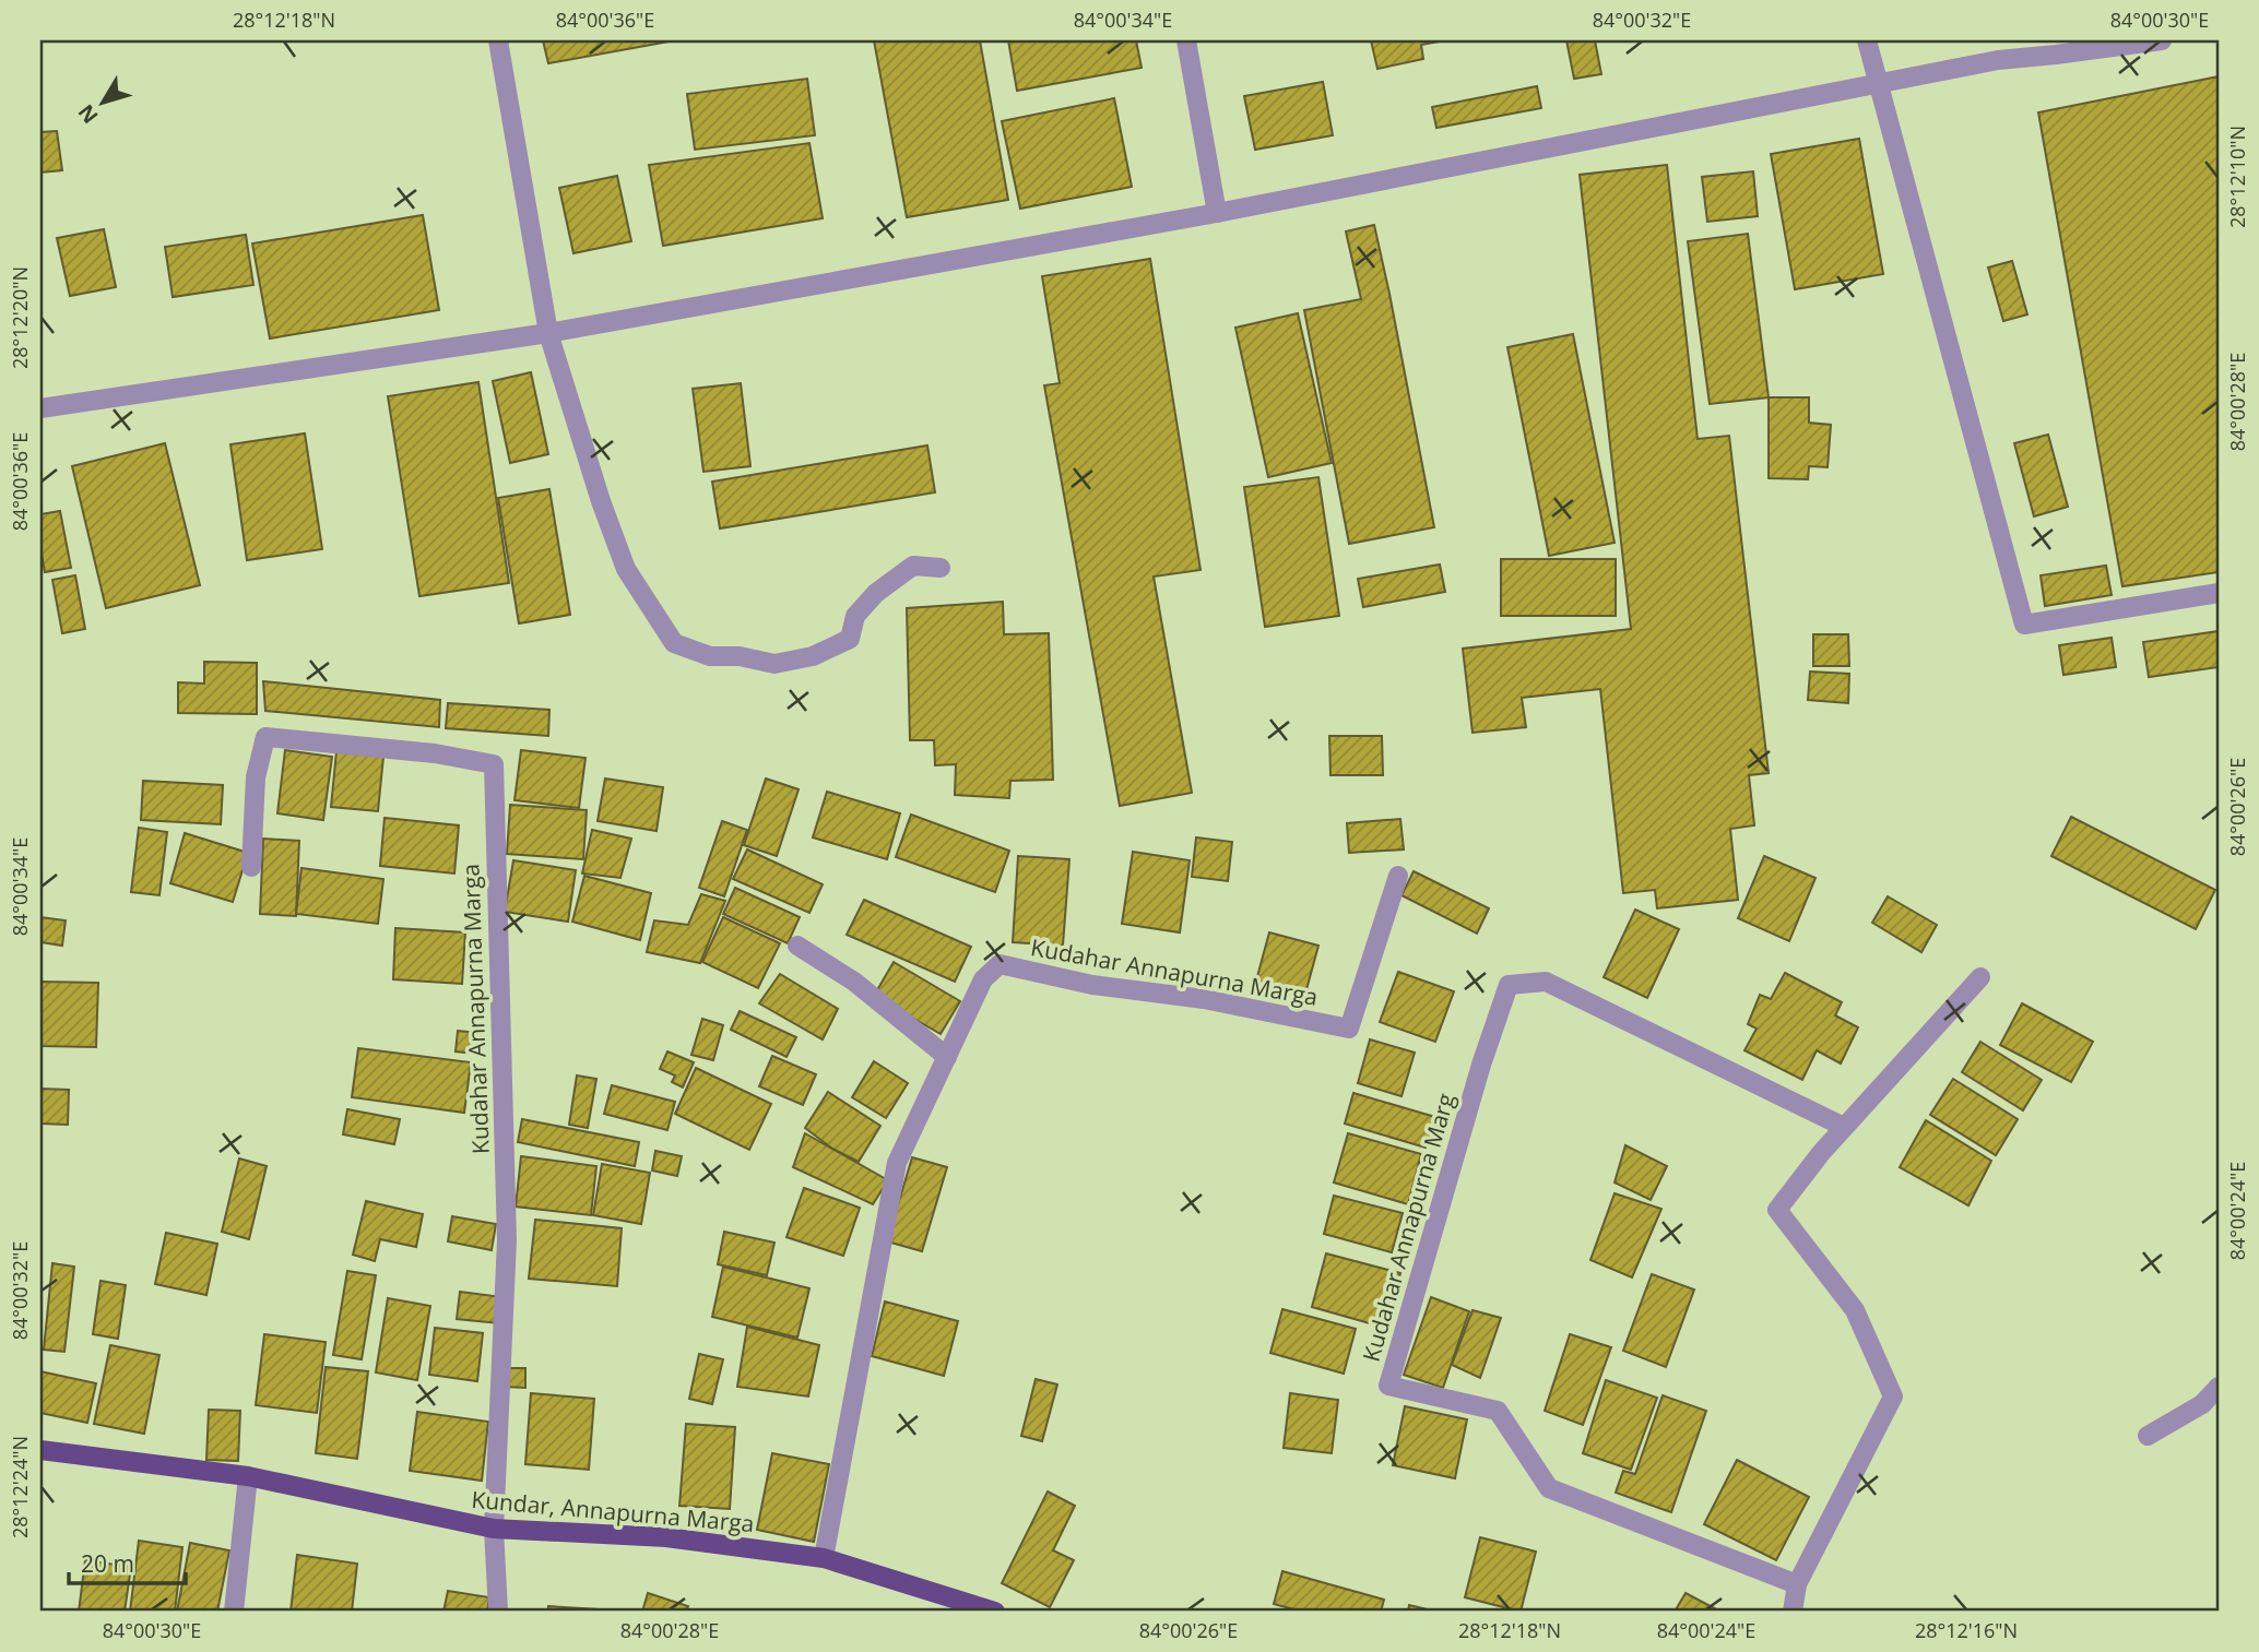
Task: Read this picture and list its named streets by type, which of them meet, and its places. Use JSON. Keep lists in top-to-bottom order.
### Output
{
  "streets": {
    "main road": ["Kundar, Annapurna Marga"],
    "street": ["Kudahar Annapurna Marga", "Kudahar Annapurna Marg"]
  },
  "crossings": [
    ["Kudahar Annapurna Marga", "Kundar, Annapurna Marga"]
  ],
  "scale_bar": "20 m",
  "north": "bottom left",
  "coordinates": [
    "28°12'18\"N",
    "84°00'36\"E",
    "84°00'34\"E",
    "84°00'32\"E",
    "84°00'30\"E",
    "28°12'10\"N",
    "28°12'20\"N",
    "84°00'28\"E",
    "84°00'26\"E",
    "84°00'24\"E",
    "28°12'24\"N",
    "28°12'16\"N"
  ]
}
